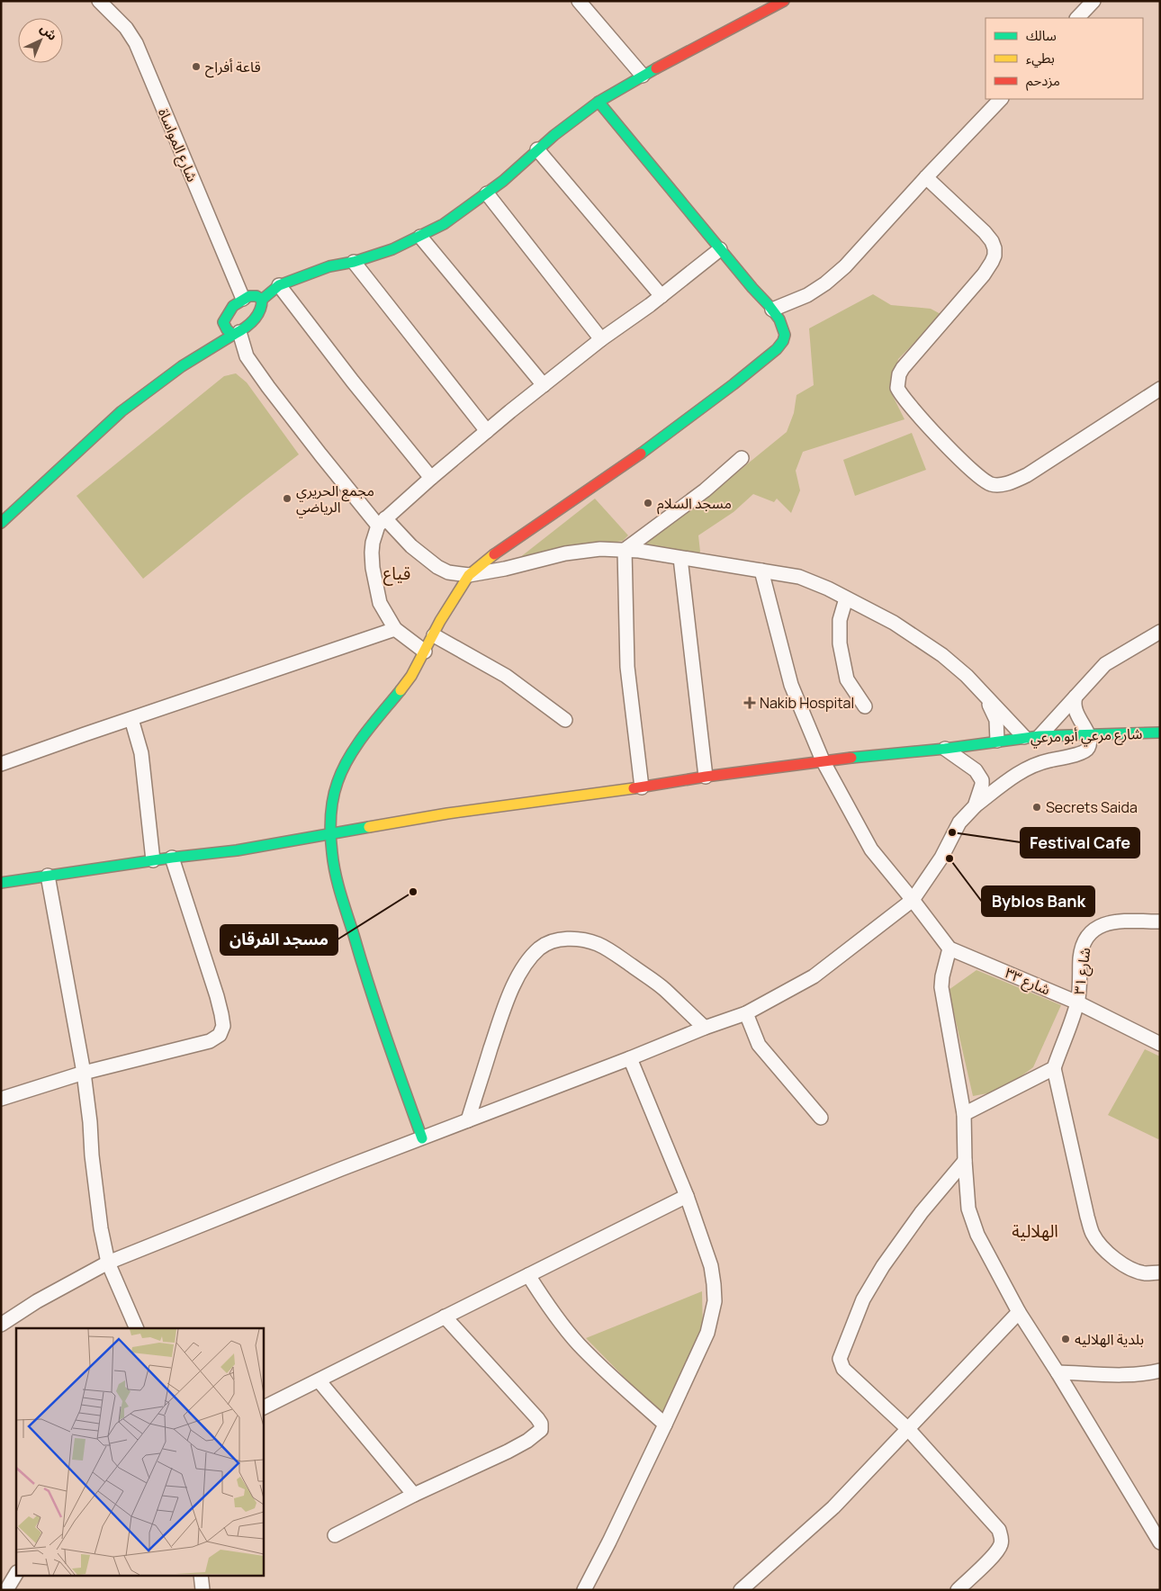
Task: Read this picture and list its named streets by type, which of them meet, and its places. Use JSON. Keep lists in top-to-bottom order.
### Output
{
  "streets": {
    "main road": ["شارع مرعي أبو مرعي"],
    "street": ["شارع المواساة", "شارع ٣١", "شارع ٣٣"]
  },
  "crossings": [
    ["شارع مرعي أبو مرعي", "شارع ٣٣"],
    ["شارع ٣١", "شارع ٣٣"]
  ],
  "districts": ["قياع", "الهلالية"],
  "places": {
    "other": [
      "قاعة أفراح",
      "مجمع الحريري الرياضي",
      "مسجد السلام",
      "Secrets Saida",
      "Festival Cafe",
      "Byblos Bank",
      "مسجد الفرقان",
      "بلدية الهلاليه"
    ],
    "health": ["Nakib Hospital"]
  },
  "legend": ["سالك", "بطيء", "مزدحم"],
  "north": "top right"
}
